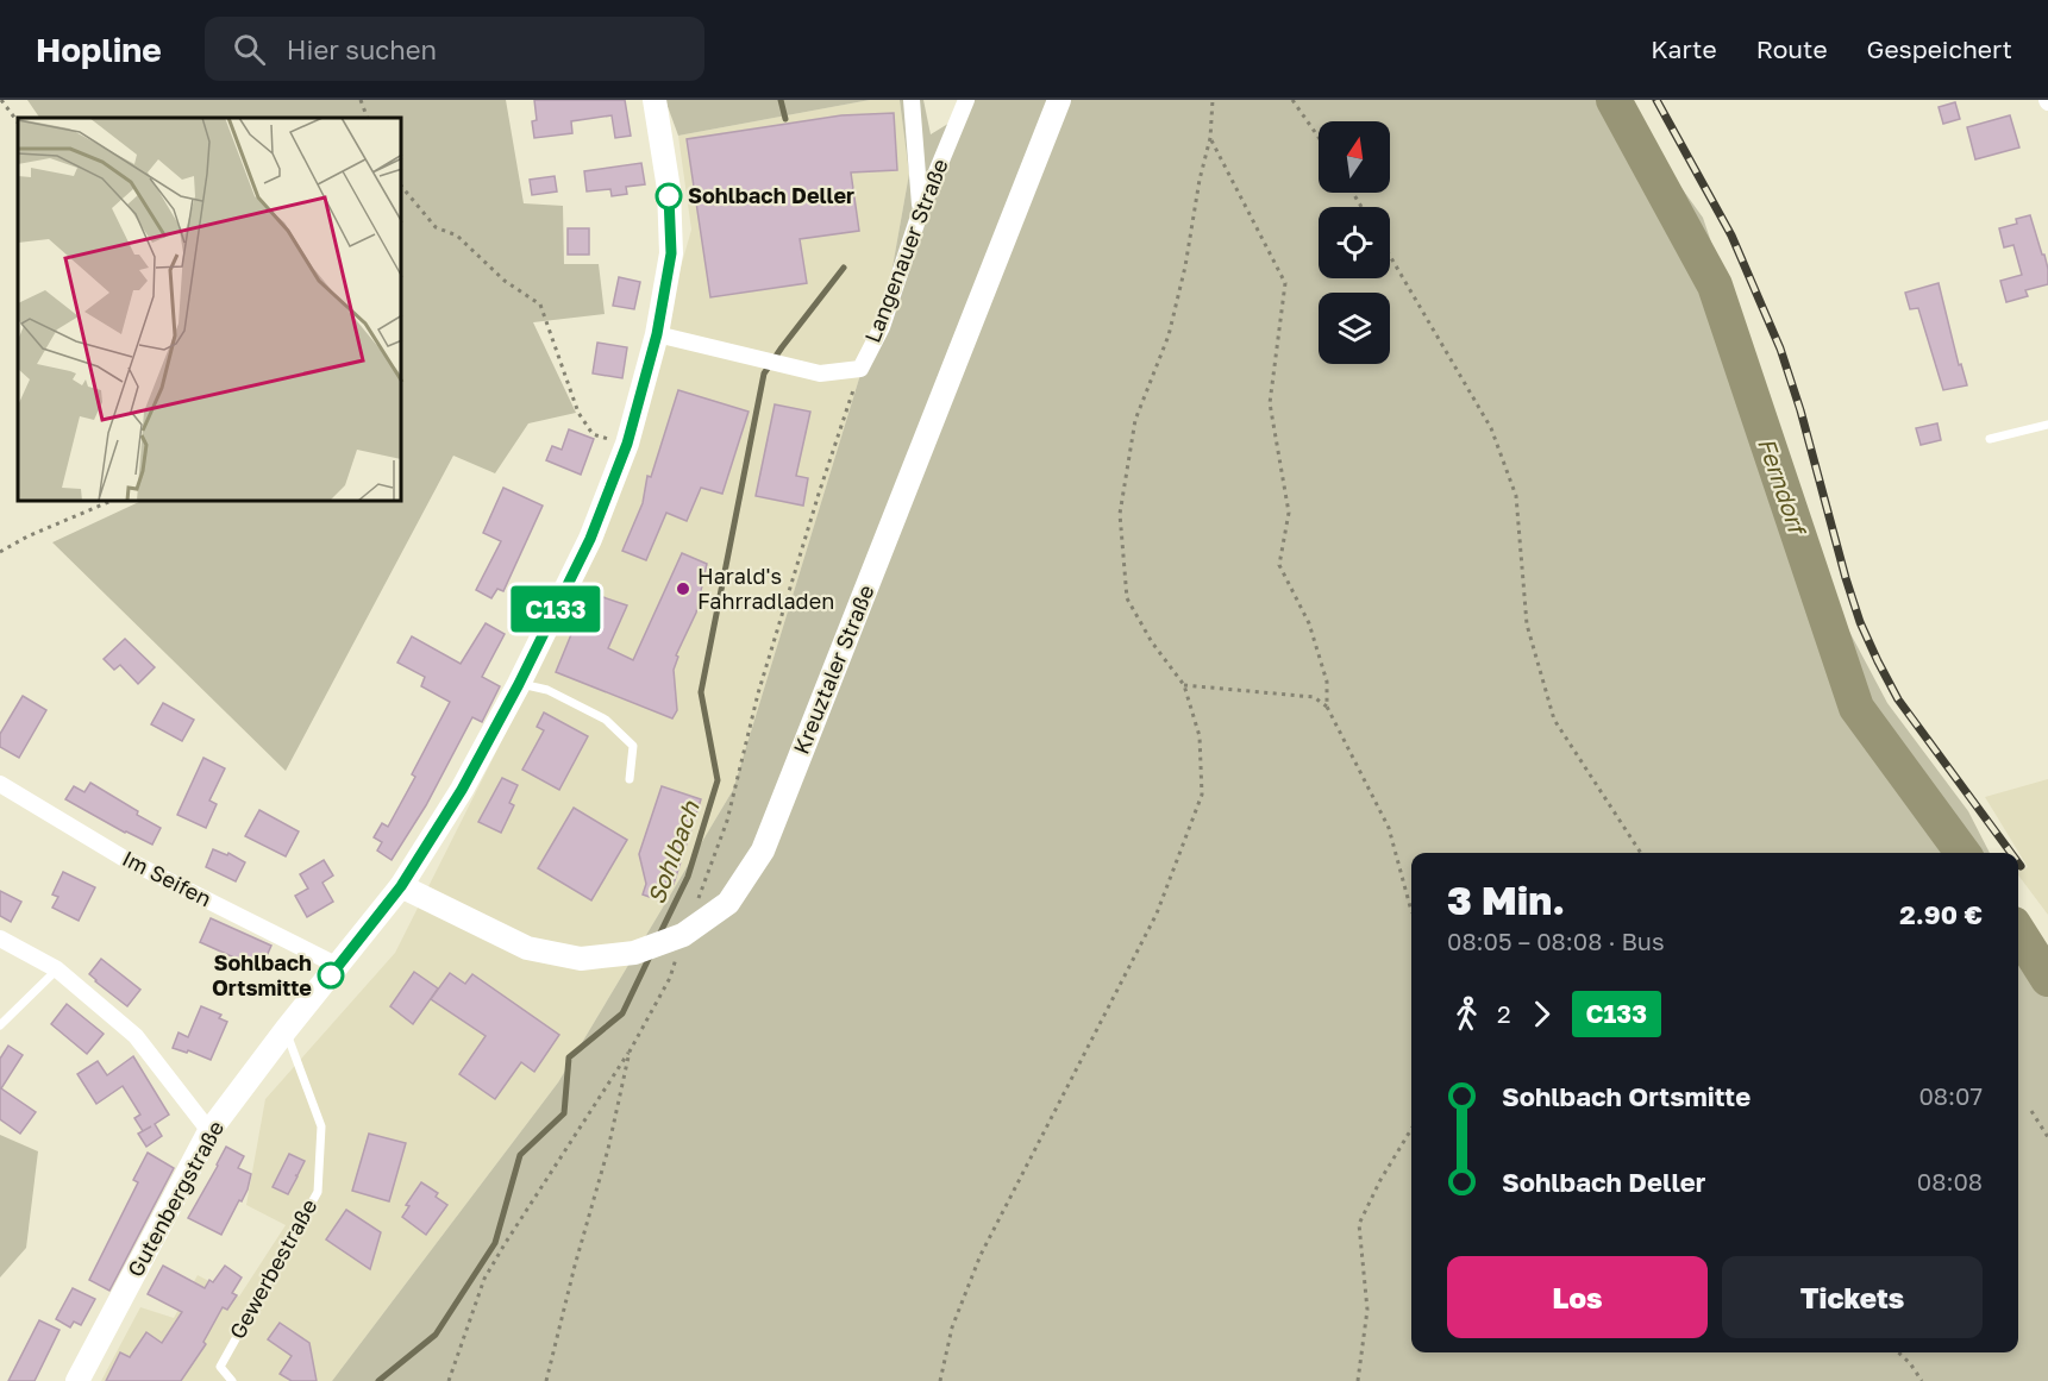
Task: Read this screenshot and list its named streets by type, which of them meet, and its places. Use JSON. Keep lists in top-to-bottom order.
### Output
{
  "streets": {
    "street": [
      "Langenauer Straße",
      "Kreuztaler Straße",
      "Im Seifen",
      "Gutenbergstraße"
    ],
    "lane": ["Gewerbestraße"]
  },
  "crossings": [
    ["Langenauer Straße", "Gutenbergstraße"],
    ["Kreuztaler Straße", "Gutenbergstraße"],
    ["Im Seifen", "Gutenbergstraße"],
    ["Gutenbergstraße", "Gewerbestraße"]
  ],
  "water": ["Ferndorf", "Sohlbach"],
  "places": ["Sohlbach Deller", "Harald's Fahrradladen", "Sohlbach Ortsmitte"],
  "lines": ["bus line C133"],
  "north": "top",
  "page": {
    "header": "Hopline",
    "search": "Hier suchen",
    "nav": ["Karte", "Route", "Gespeichert"],
    "on_map": "C133",
    "heading": ["3 Min.", "08:05 – 08:08 · Bus", "2.90 €"],
    "legs": ["2", "C133"],
    "list": [
      {
        "name": "Sohlbach Ortsmitte",
        "value": "08:07"
      },
      {
        "name": "Sohlbach Deller",
        "value": "08:08"
      }
    ],
    "buttons": ["Los", "Tickets"]
  }
}
